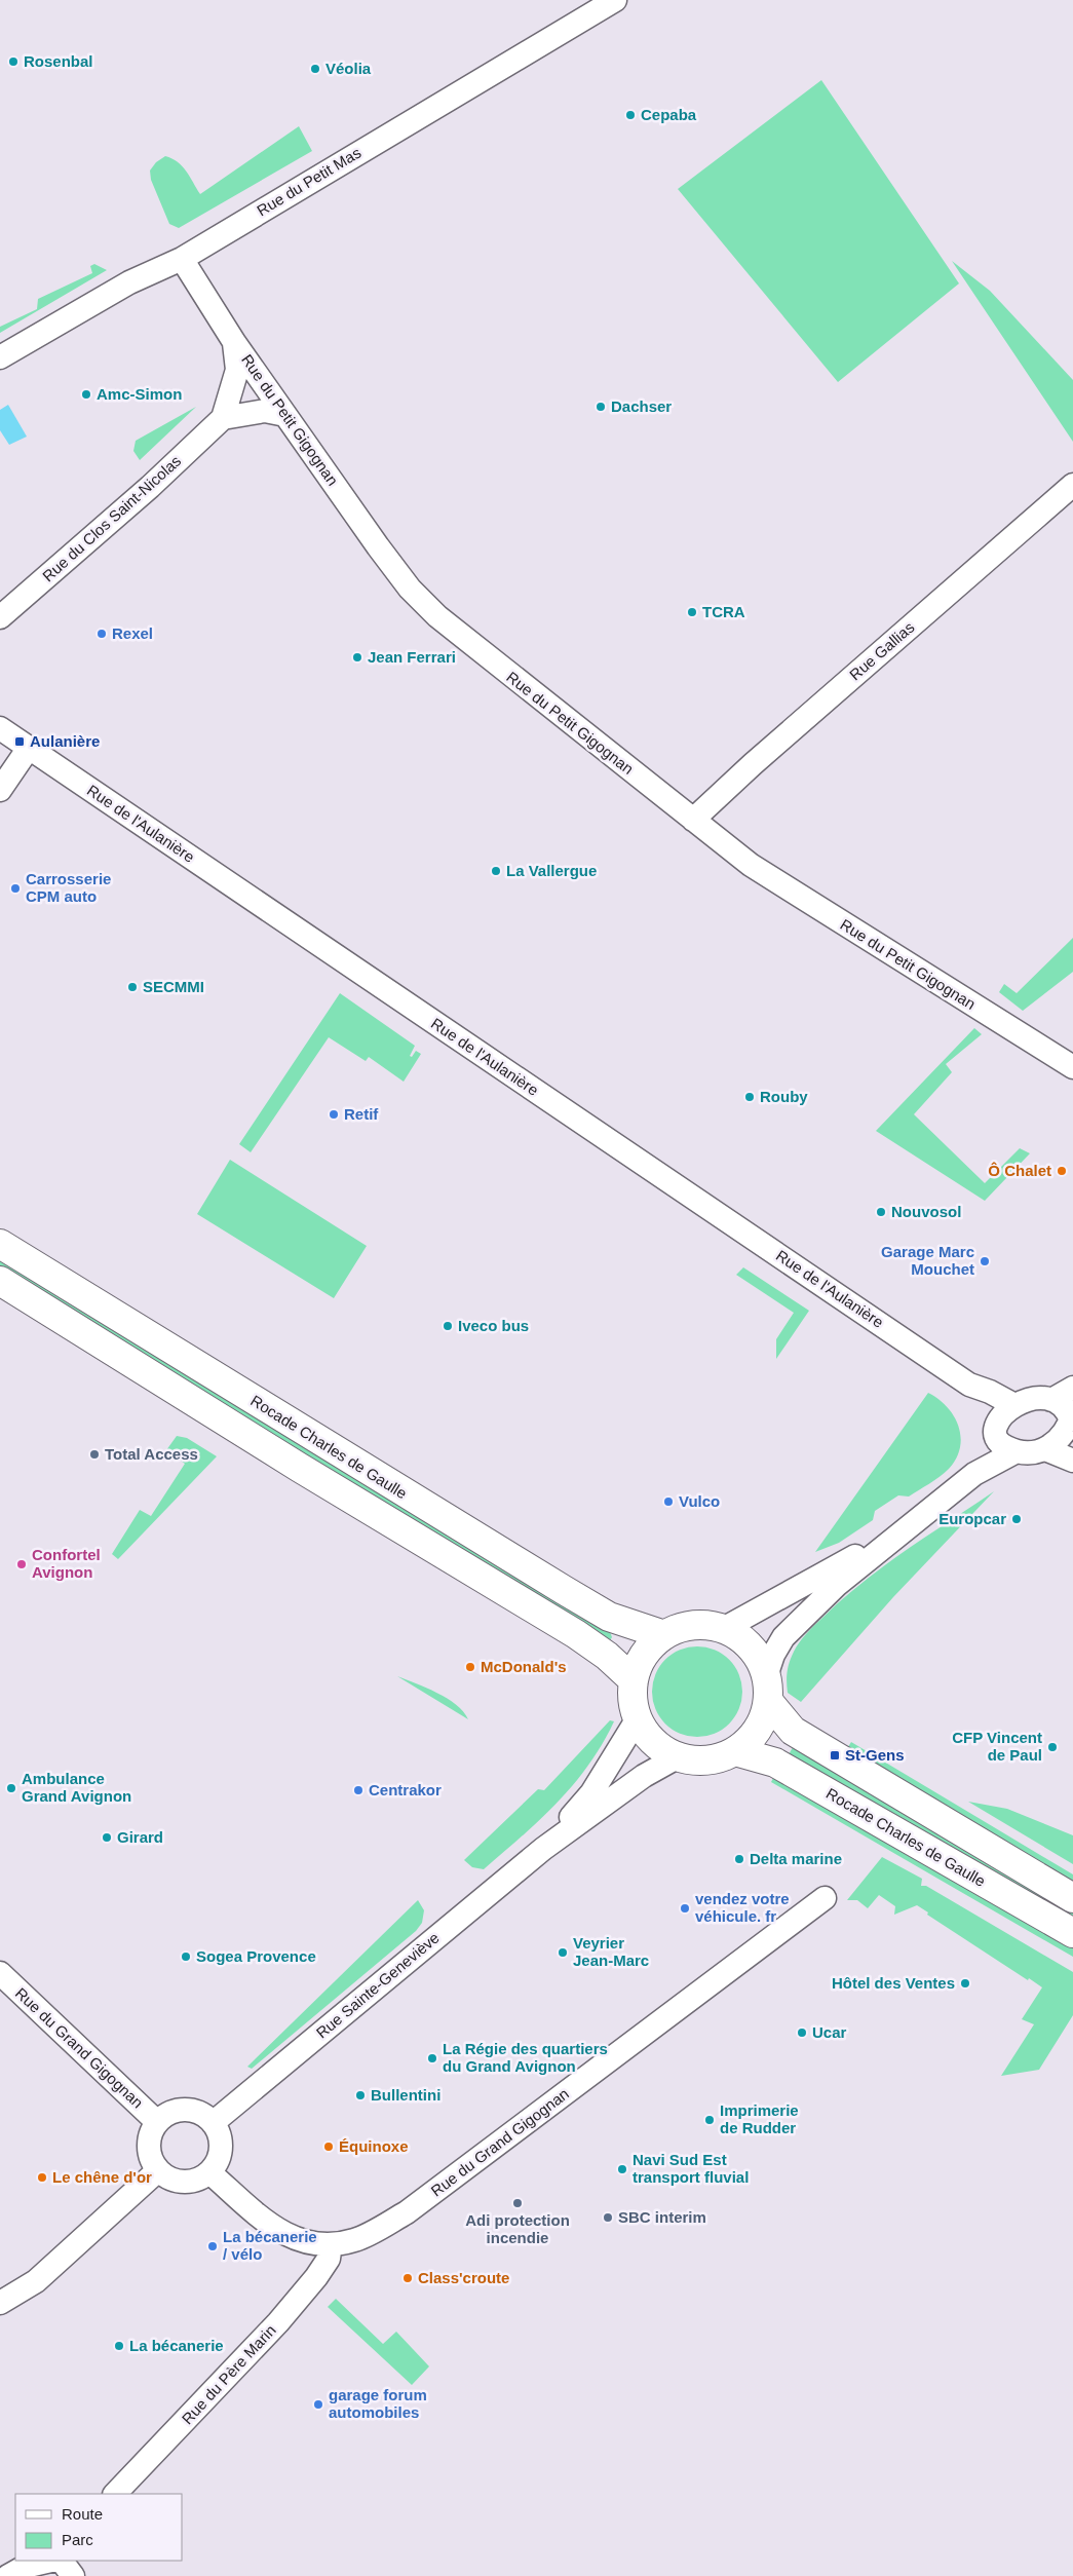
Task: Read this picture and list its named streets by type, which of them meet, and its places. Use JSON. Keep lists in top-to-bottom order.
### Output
{
  "streets": {
    "main road": ["Rocade Charles de Gaulle"],
    "street": [
      "Rue du Petit Mas",
      "Rue du Petit Gigognan",
      "Rue du Clos Saint-Nicolas",
      "Rue Gallias",
      "Rue de l'Aulanière",
      "Rue Sainte-Geneviève",
      "Rue du Grand Gigognan",
      "Rue du Père Marin"
    ]
  },
  "crossings": [
    ["Rue du Petit Mas", "Rue du Petit Gigognan"],
    ["Rue du Petit Gigognan", "Rue Gallias"],
    ["Rue Sainte-Geneviève", "Rue du Grand Gigognan"],
    ["Rue du Grand Gigognan", "Rue du Père Marin"]
  ],
  "places": {
    "other": [
      "Rosenbal",
      "Véolia",
      "Cepaba",
      "Amc-Simon",
      "Dachser",
      "TCRA",
      "Rexel",
      "Jean Ferrari",
      "La Vallergue",
      "Carrosserie CPM auto",
      "SECMMI",
      "Rouby",
      "Retif",
      "Ô Chalet",
      "Nouvosol",
      "Garage Marc Mouchet",
      "Iveco bus",
      "Total Access",
      "Vulco",
      "Europcar",
      "Confortel Avignon",
      "McDonald's",
      "CFP Vincent de Paul",
      "Ambulance Grand Avignon",
      "Centrakor",
      "Girard",
      "Delta marine",
      "vendez votre véhicule. fr",
      "Veyrier Jean-Marc",
      "Sogea Provence",
      "Hôtel des Ventes",
      "Ucar",
      "La Régie des quartiers du Grand Avignon",
      "Bullentini",
      "Imprimerie de Rudder",
      "Équinoxe",
      "Navi Sud Est transport fluvial",
      "Le chêne d'or",
      "Adi protection incendie",
      "SBC interim",
      "La bécanerie / vélo",
      "Class'croute",
      "La bécanerie",
      "garage forum automobiles"
    ],
    "transit": ["Aulanière", "St-Gens"]
  },
  "legend": ["Route", "Parc"]
}
